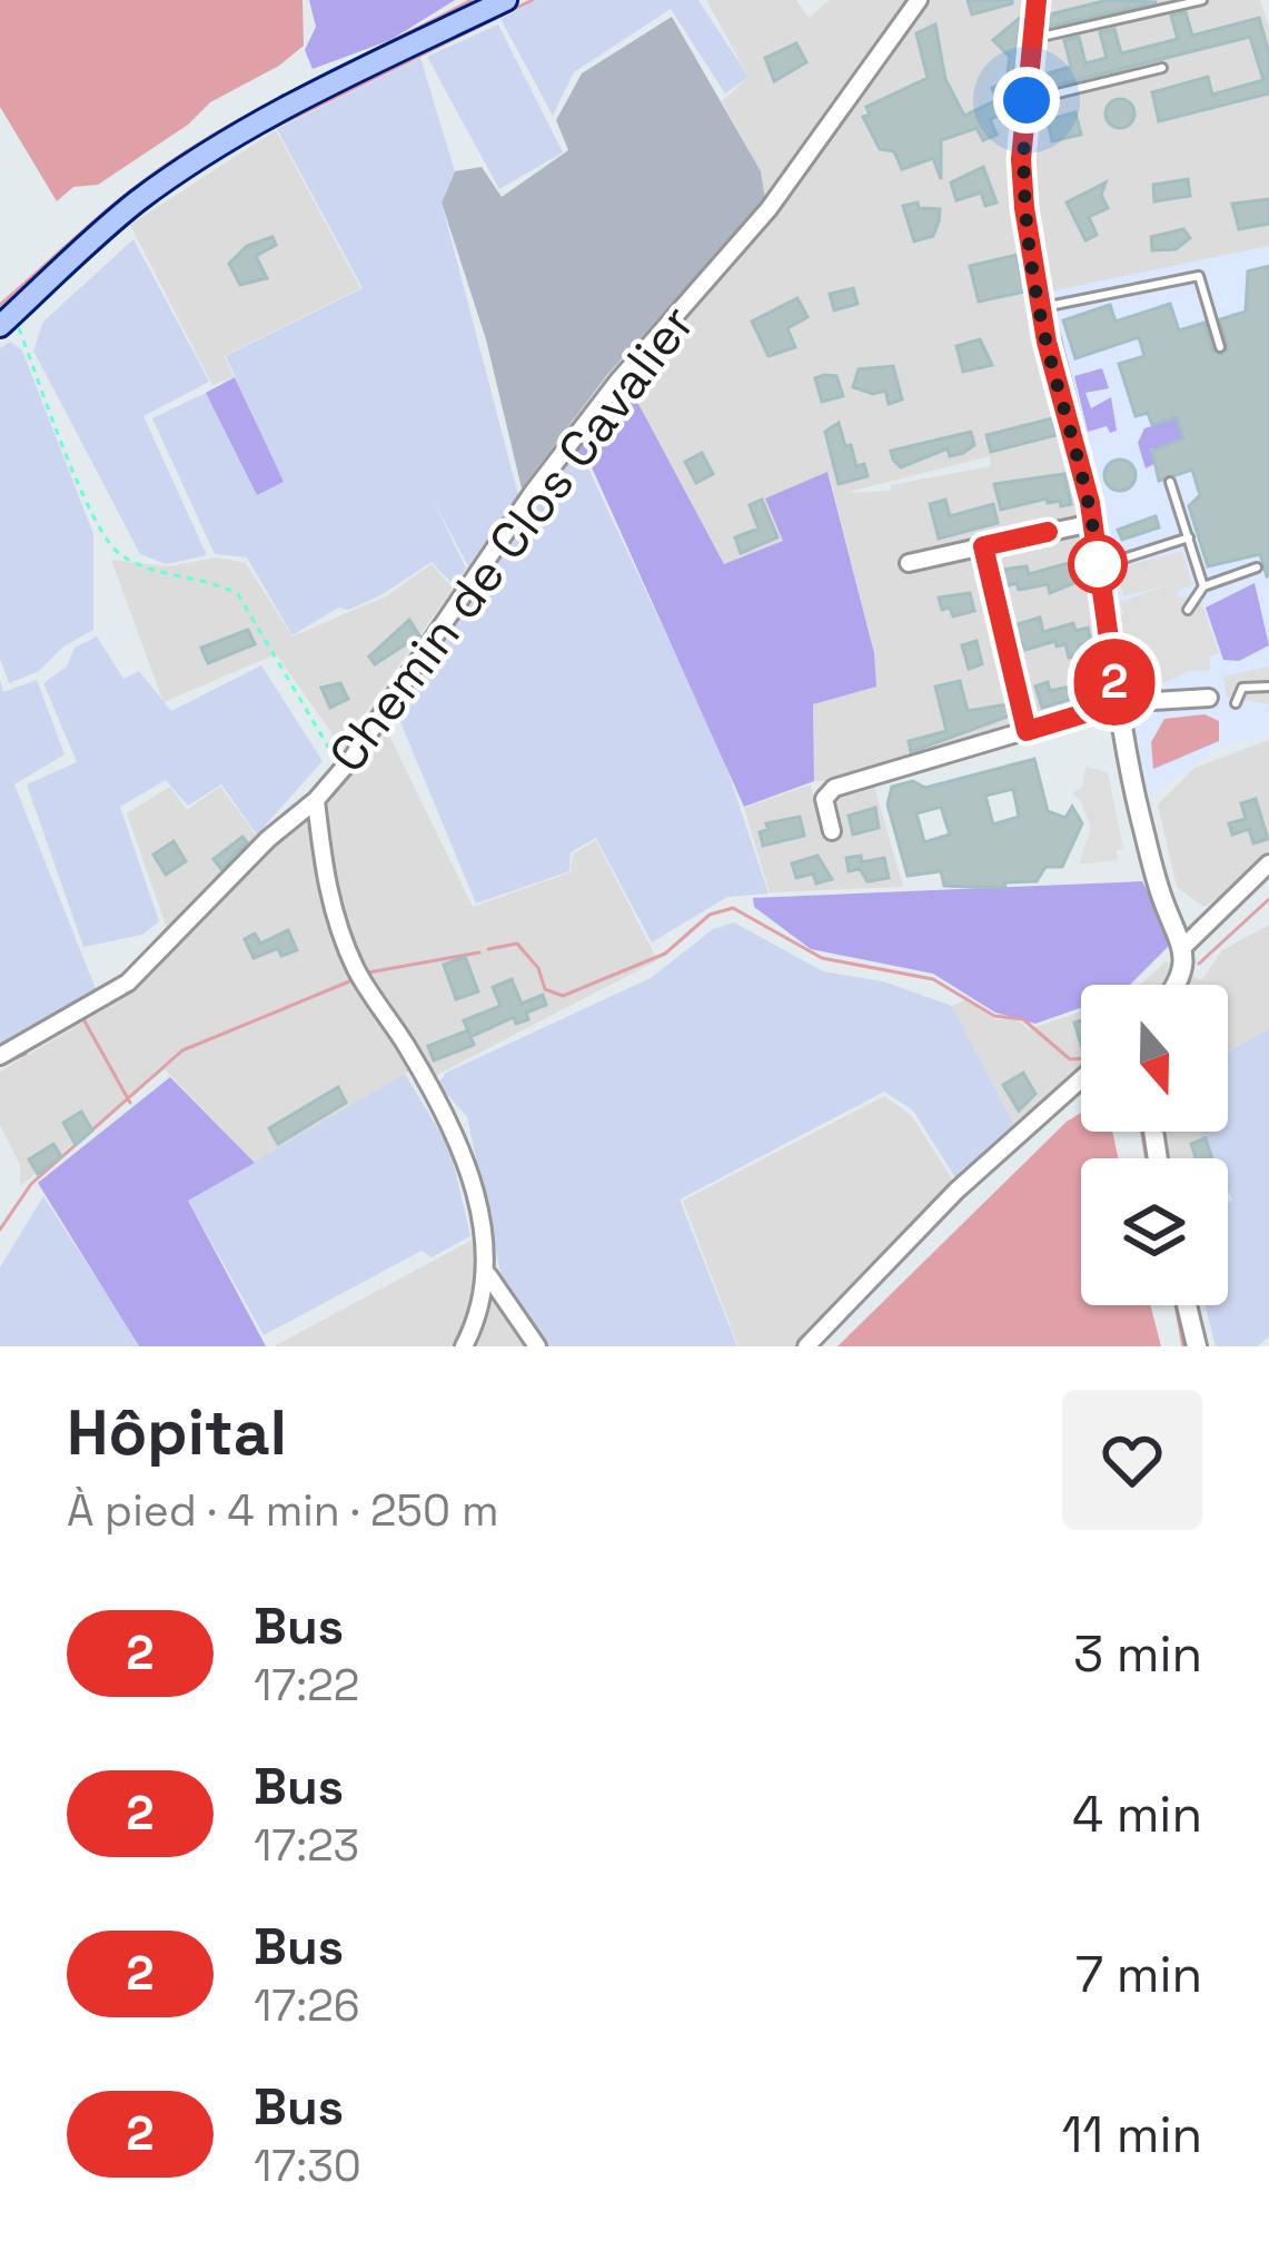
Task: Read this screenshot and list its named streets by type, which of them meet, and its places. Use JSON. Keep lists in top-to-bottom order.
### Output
{
  "streets": {
    "street": ["Chemin de Clos Cavalier"]
  },
  "lines": ["bus line 2"],
  "north": "bottom",
  "page": {
    "on_map": "2",
    "heading": ["Hôpital", "À pied · 4 min · 250 m"],
    "list": [
      {
        "mark": "2",
        "name": "Bus",
        "note": "17:22",
        "value": "3 min"
      },
      {
        "mark": "2",
        "name": "Bus",
        "note": "17:23",
        "value": "4 min"
      },
      {
        "mark": "2",
        "name": "Bus",
        "note": "17:26",
        "value": "7 min"
      },
      {
        "mark": "2",
        "name": "Bus",
        "note": "17:30",
        "value": "11 min"
      }
    ]
  }
}
